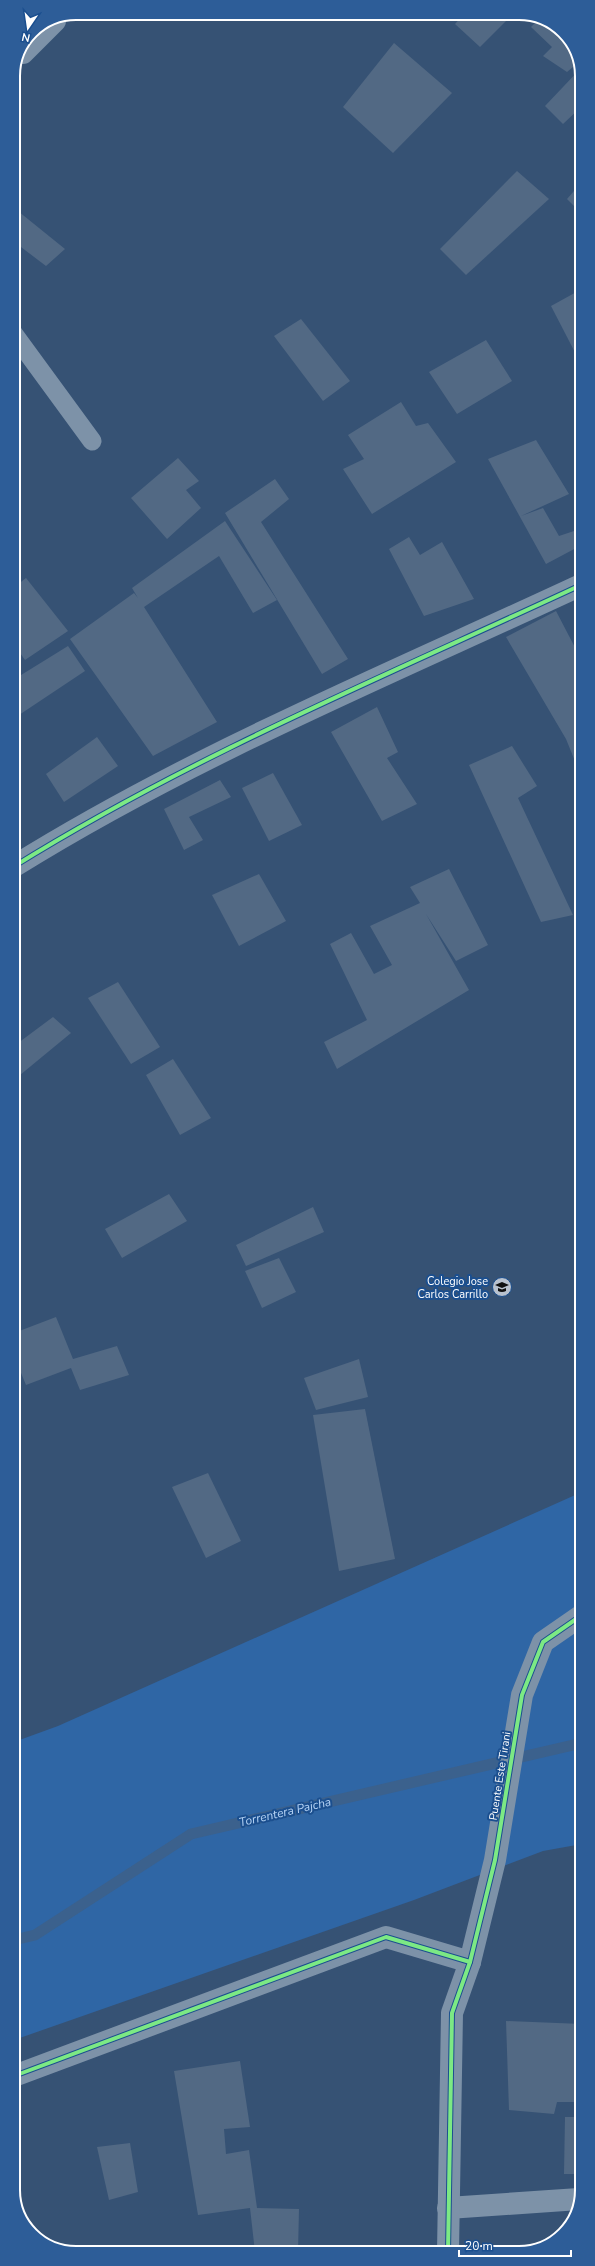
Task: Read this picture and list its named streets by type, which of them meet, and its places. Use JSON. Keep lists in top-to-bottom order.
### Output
{
  "streets": {
    "street": ["Puente Este Tirani"]
  },
  "water": ["Torrentera Pajcha"],
  "places": {
    "school or university": ["Colegio Jose Carlos Carrillo"]
  },
  "scale_bar": "20 m",
  "north": "bottom"
}
